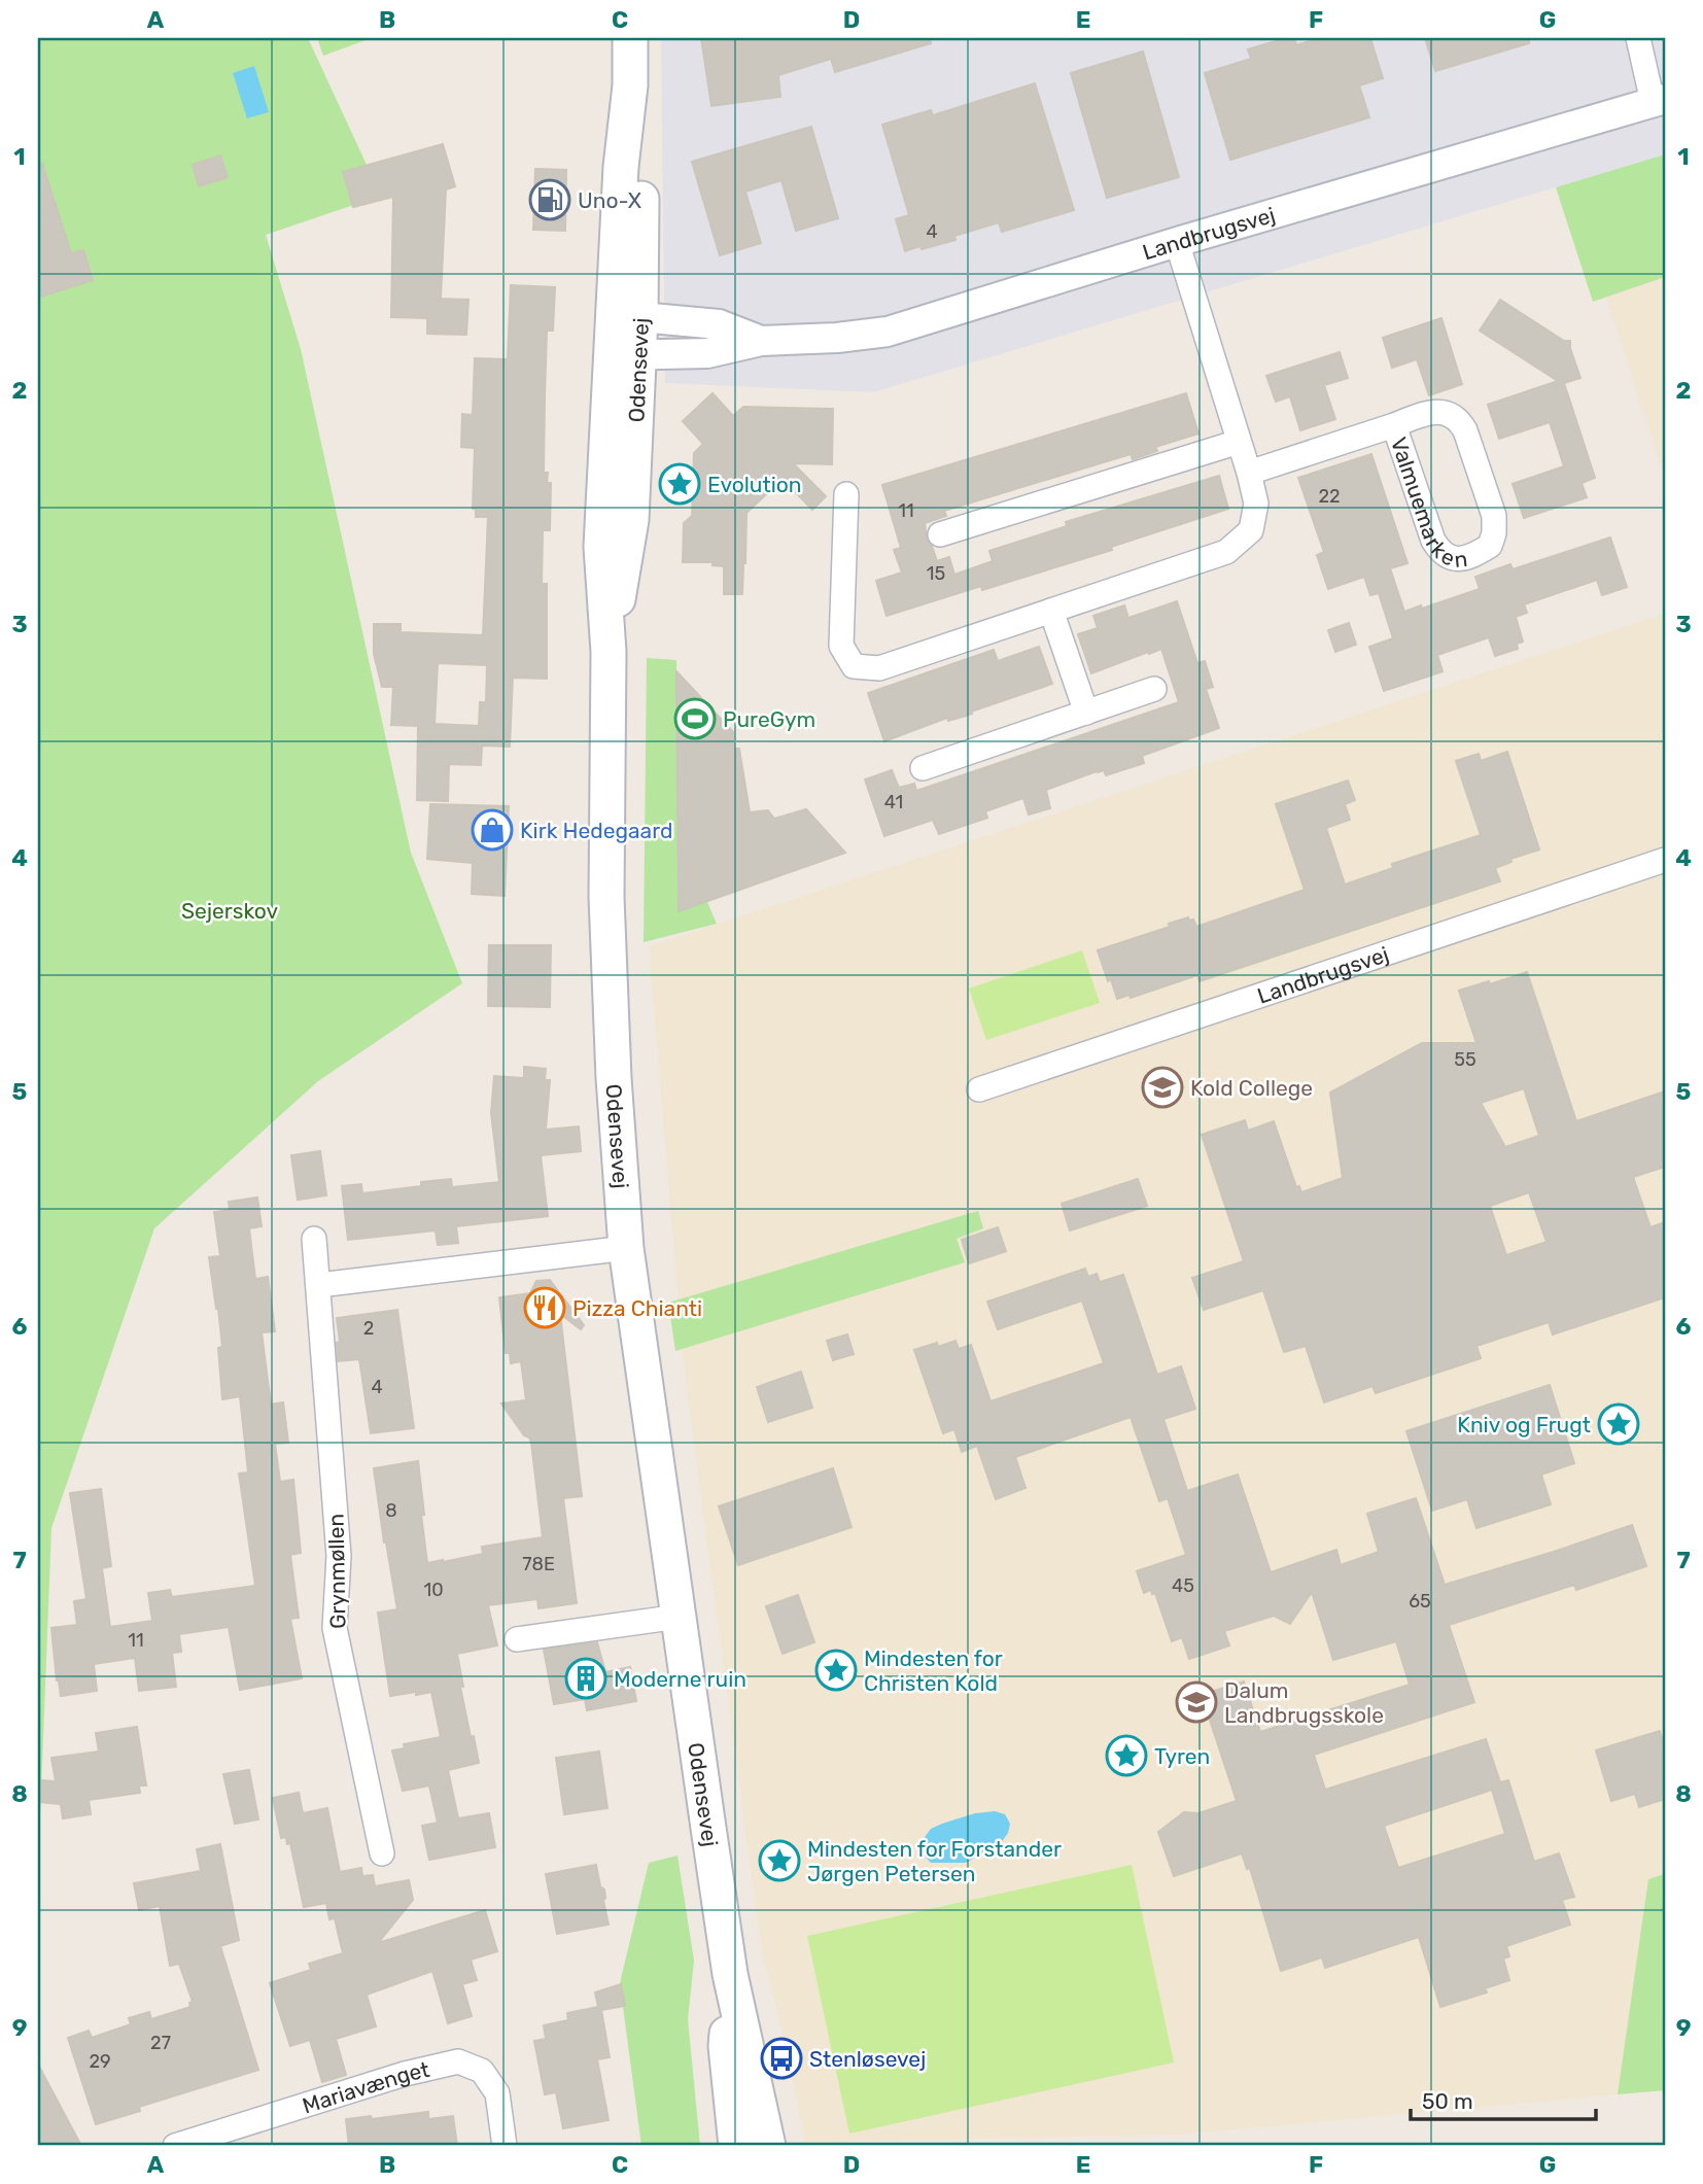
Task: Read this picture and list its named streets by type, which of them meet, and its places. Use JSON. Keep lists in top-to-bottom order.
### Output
{
  "streets": {
    "main road": ["Odensevej"],
    "street": [
      "Landbrugsvej",
      "Valmuemarken",
      "Grynmøllen",
      "Mariavænget"
    ]
  },
  "crossings": [
    ["Landbrugsvej", "Odensevej"]
  ],
  "parks": ["Sejerskov"],
  "places": {
    "fuel station": ["Uno-X"],
    "place": [
      "Evolution",
      "Kniv og Frugt",
      "Mindesten for Christen Kold",
      "Tyren",
      "Mindesten for Forstander Jørgen Petersen"
    ],
    "sports": ["PureGym"],
    "shop": ["Kirk Hedegaard"],
    "school or university": ["Kold College", "Dalum Landbrugsskole"],
    "restaurant": ["Pizza Chianti"],
    "building": ["Moderne ruin"],
    "bus stop": ["Stenløsevej"]
  },
  "house_numbers": [
    "4",
    "22",
    "11",
    "15",
    "41",
    "55",
    "2",
    "4",
    "8",
    "78E",
    "45",
    "10",
    "65",
    "11",
    "27",
    "29"
  ],
  "scale_bar": "50 m",
  "grid": {
    "columns": [
      "A",
      "B",
      "C",
      "D",
      "E",
      "F",
      "G"
    ],
    "rows": [
      "1",
      "2",
      "3",
      "4",
      "5",
      "6",
      "7",
      "8",
      "9"
    ]
  }
}
